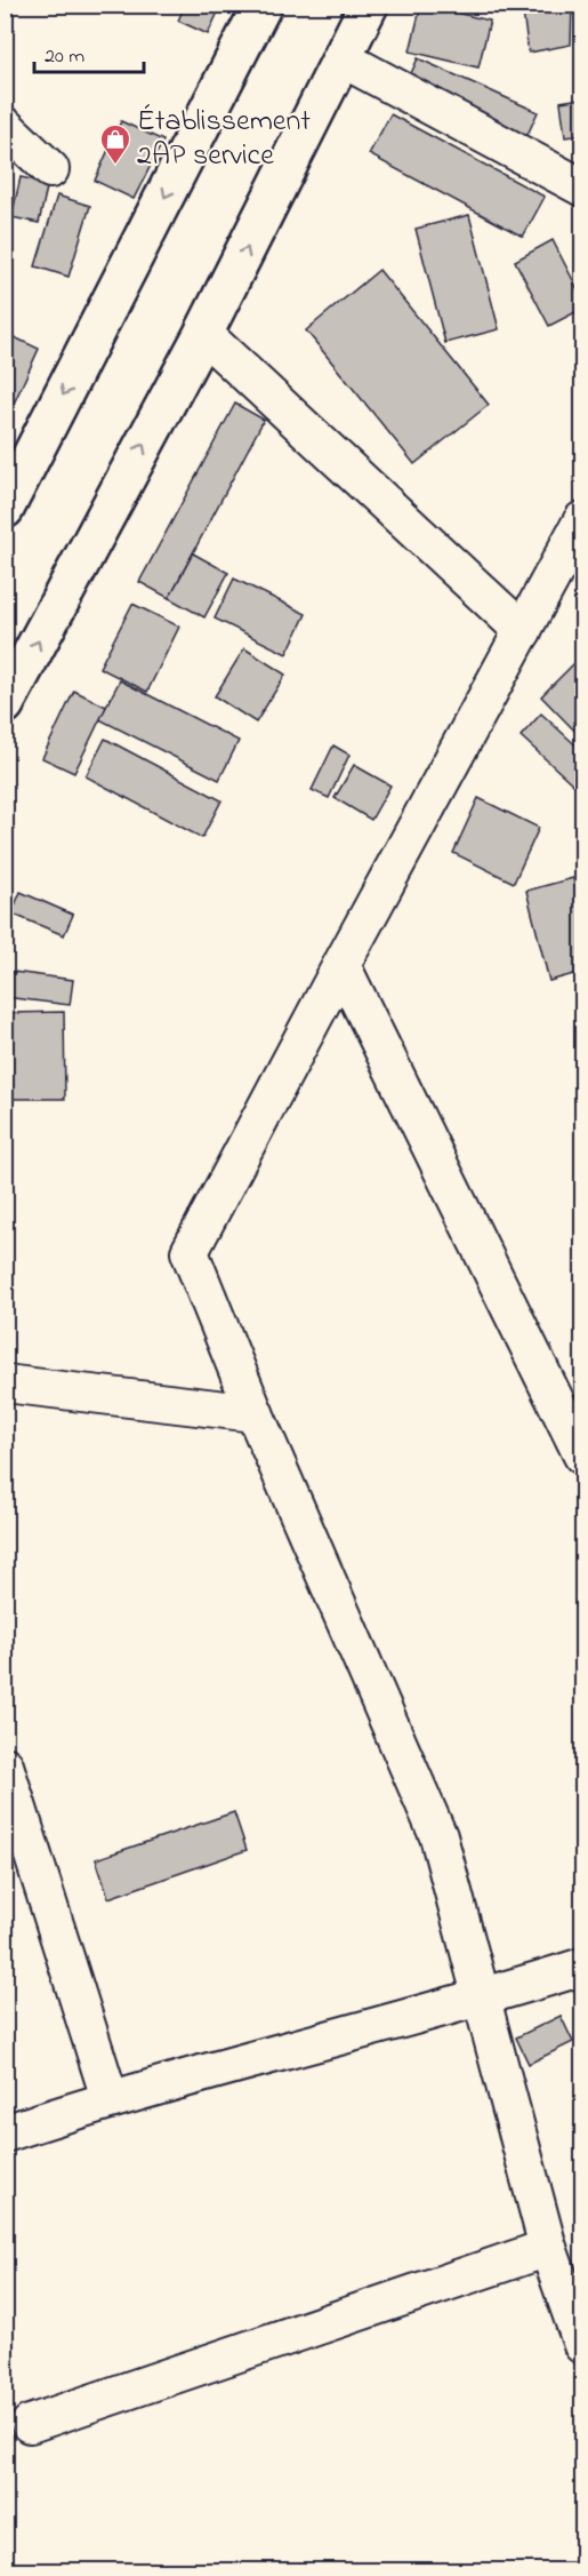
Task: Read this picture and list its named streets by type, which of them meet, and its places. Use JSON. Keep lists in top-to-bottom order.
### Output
{
  "places": {
    "shop": ["Établissement 2AP service"]
  },
  "scale_bar": "20 m"
}
